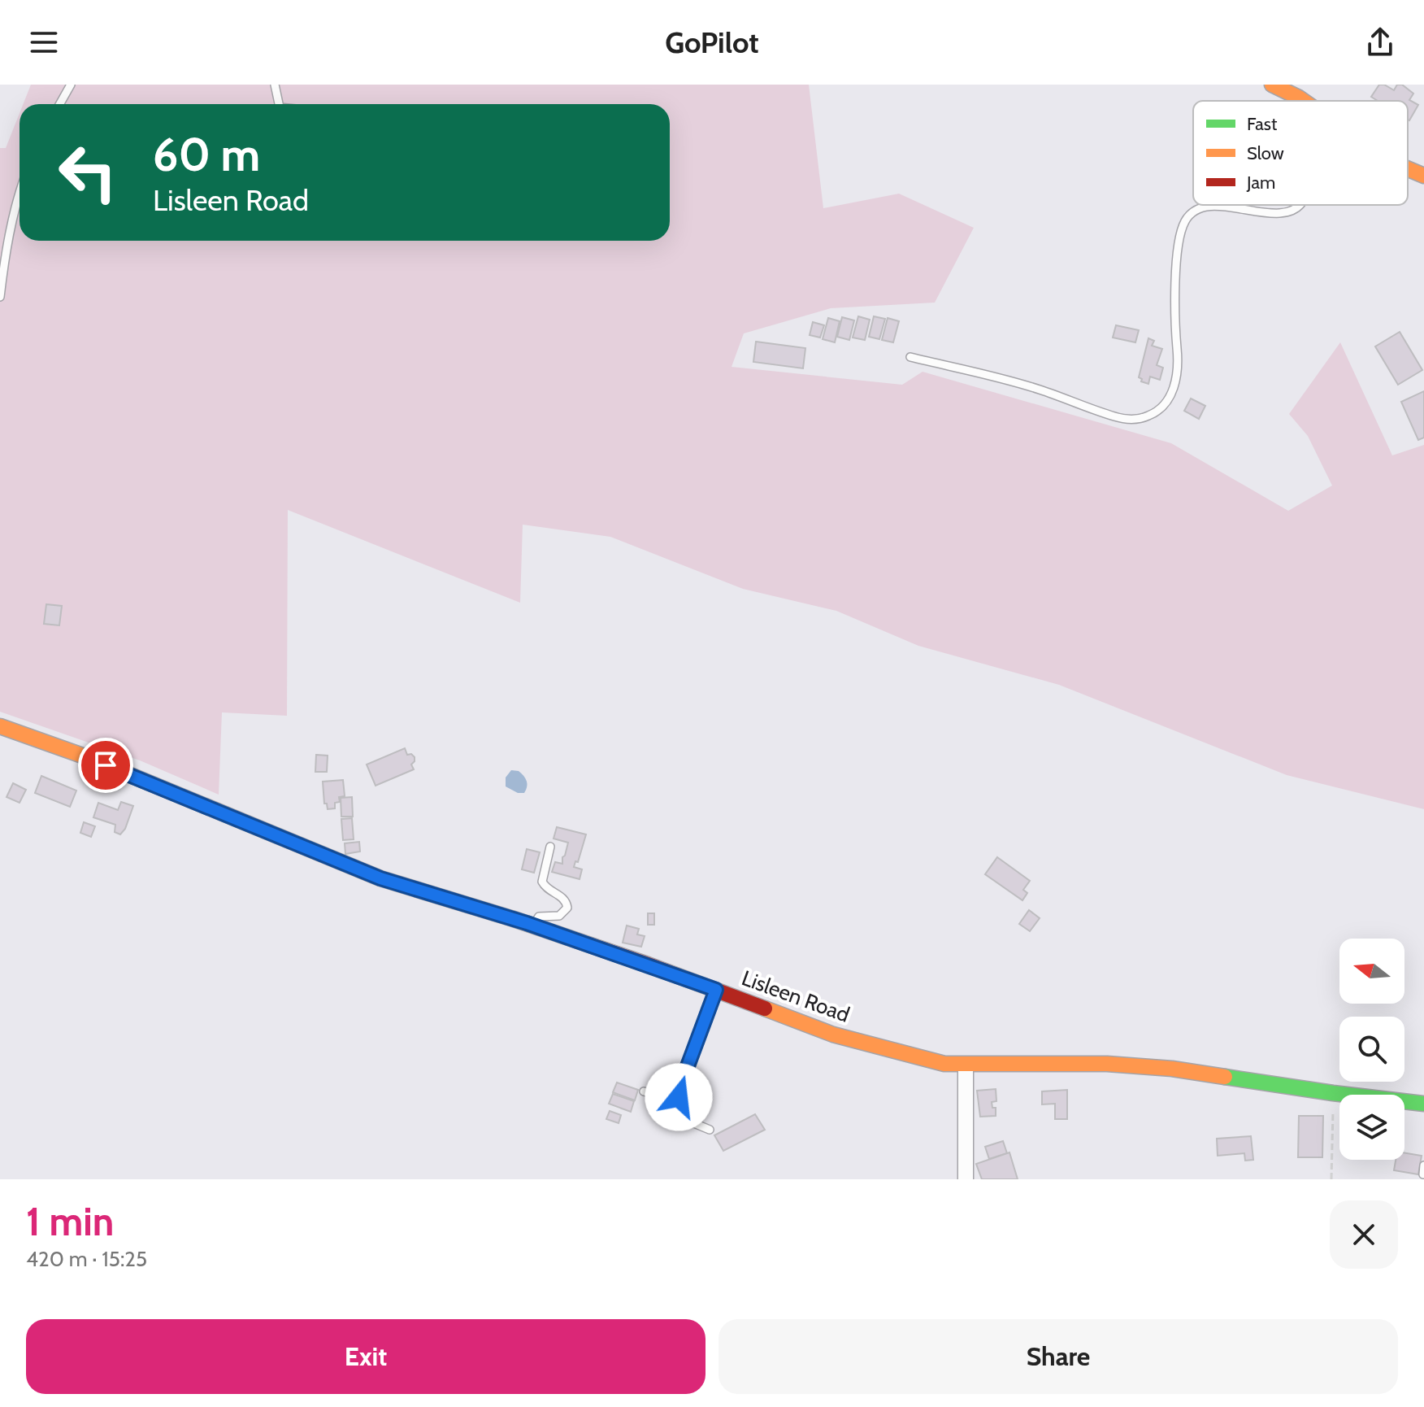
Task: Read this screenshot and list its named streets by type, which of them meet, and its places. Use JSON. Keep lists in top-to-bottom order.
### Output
{
  "streets": {
    "street": ["Lisleen Road"]
  },
  "legend": ["Fast", "Slow", "Jam"],
  "north": "left",
  "page": {
    "header": "GoPilot",
    "turn": ["60 m", "Lisleen Road"],
    "heading": ["1 min", "420 m · 15:25"],
    "buttons": ["Exit", "Share"]
  }
}
